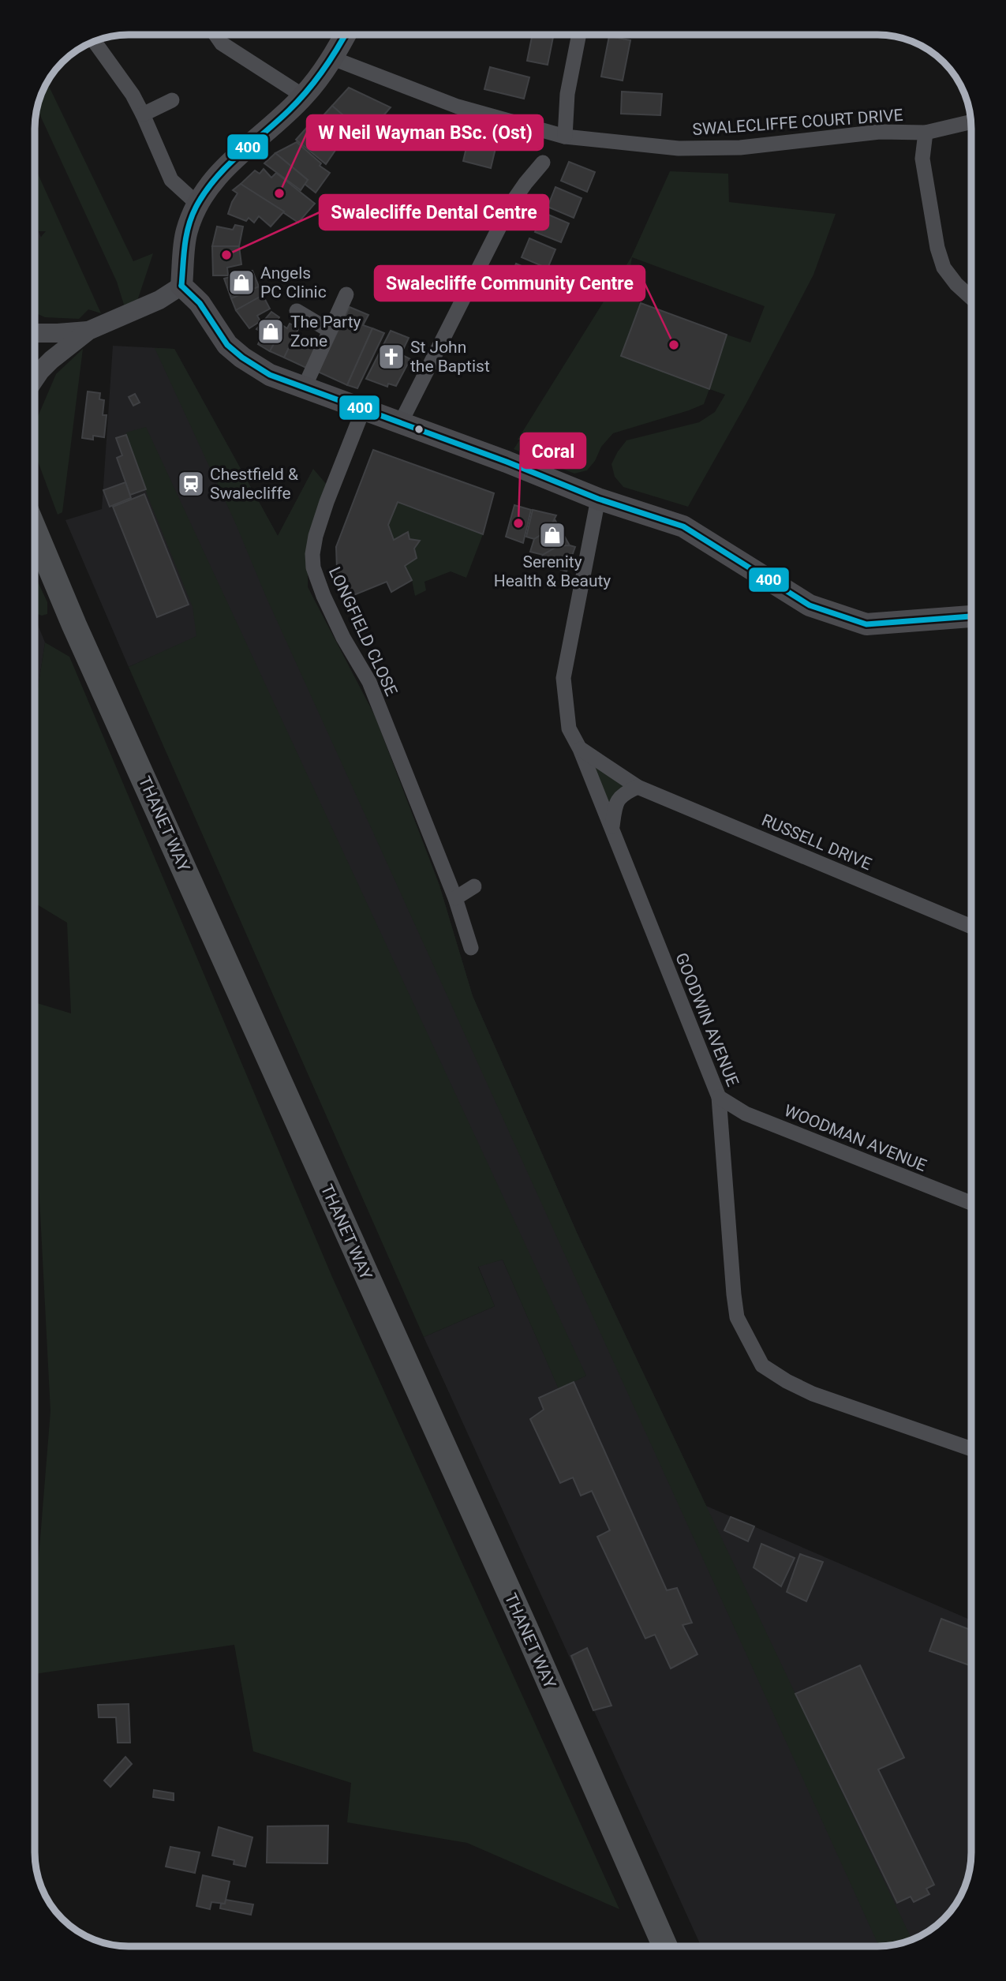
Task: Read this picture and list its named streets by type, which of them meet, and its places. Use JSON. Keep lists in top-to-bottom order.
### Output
{
  "streets": {
    "main road": ["THANET WAY"],
    "street": [
      "SWALECLIFFE COURT DRIVE",
      "LONGFIELD CLOSE",
      "RUSSELL DRIVE",
      "GOODWIN AVENUE",
      "WOODMAN AVENUE"
    ]
  },
  "crossings": [
    ["RUSSELL DRIVE", "GOODWIN AVENUE"],
    ["GOODWIN AVENUE", "WOODMAN AVENUE"]
  ],
  "places": {
    "other": [
      "W Neil Wayman BSc. (Ost)",
      "Swalecliffe Dental Centre",
      "Swalecliffe Community Centre",
      "Coral"
    ],
    "shop": ["Angels PC Clinic", "The Party Zone", "Serenity Health & Beauty"],
    "church": ["St John the Baptist"],
    "station": ["Chestfield & Swalecliffe"]
  },
  "lines": ["transit line 400"]
}
